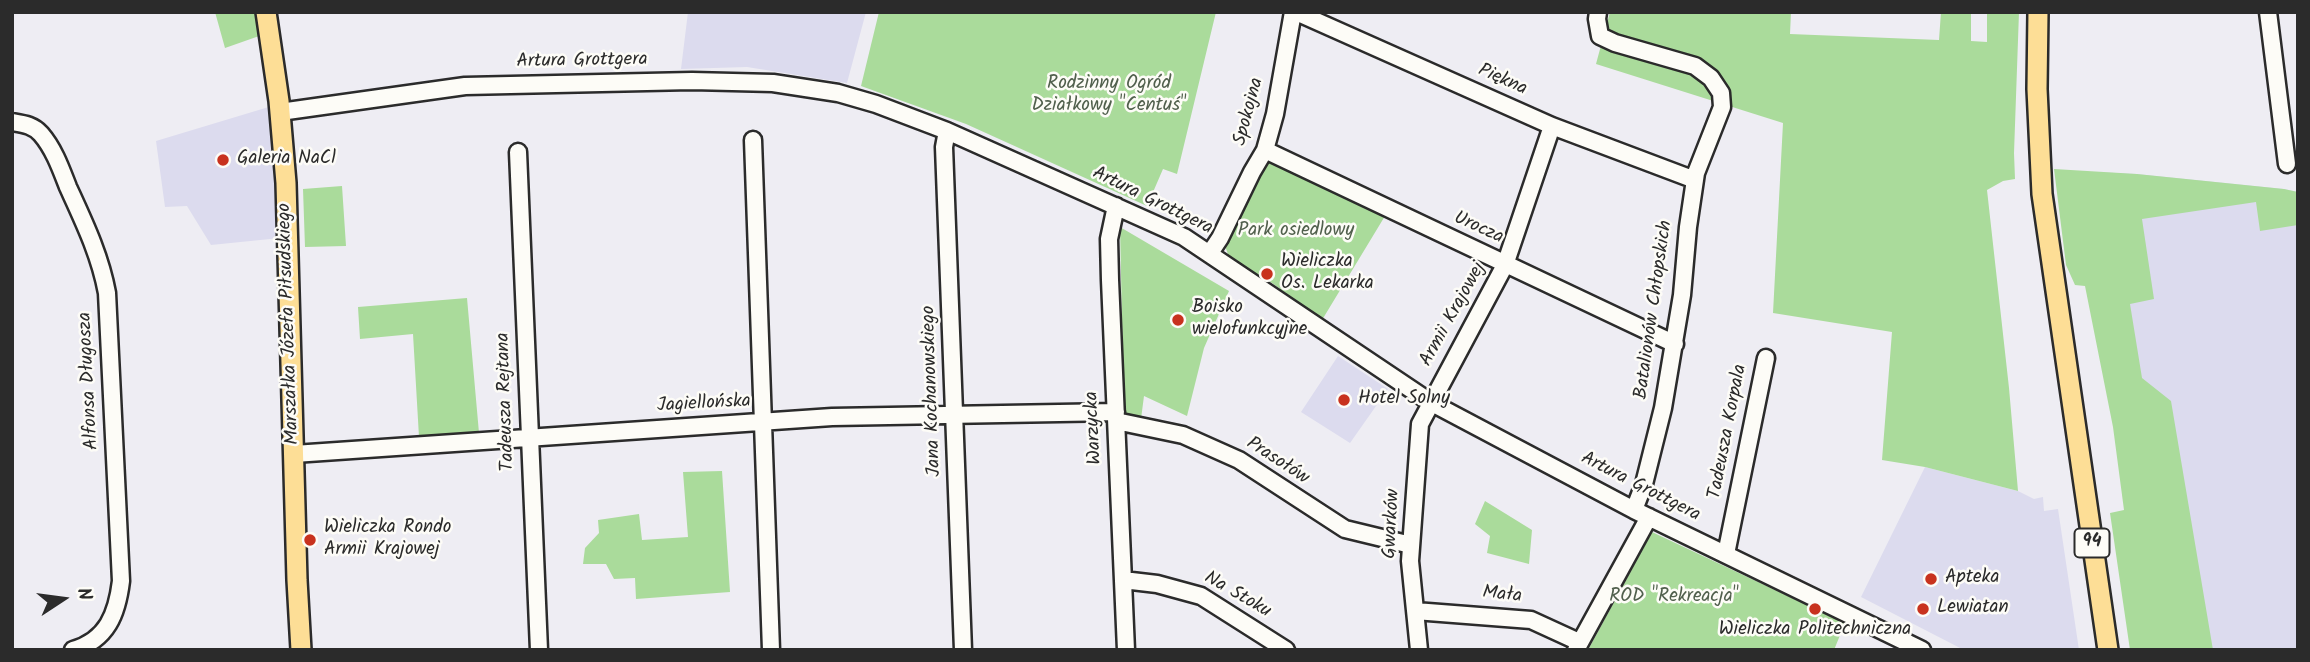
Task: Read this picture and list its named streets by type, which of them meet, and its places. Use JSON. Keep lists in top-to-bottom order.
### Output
{
  "streets": {
    "main road": ["Marszałka Józefa Piłsudskiego", "94"],
    "street": [
      "Artura Grottgera",
      "Piękna",
      "Spokojna",
      "Urocza",
      "Batalionów Chłopskich",
      "Armii Krajowej",
      "Alfonsa Długosza",
      "Jana Kochanowskiego",
      "Tadeusza Rejtana",
      "Jagiellońska",
      "Warzycka",
      "Tadeusza Korpala",
      "Prasołów",
      "Gwarków",
      "Na Stoku",
      "Mała"
    ]
  },
  "crossings": [
    ["Artura Grottgera", "Spokojna"],
    ["Artura Grottgera", "Batalionów Chłopskich"],
    ["Artura Grottgera", "Armii Krajowej"],
    ["Artura Grottgera", "Marszałka Józefa Piłsudskiego"],
    ["Artura Grottgera", "Jana Kochanowskiego"],
    ["Artura Grottgera", "Warzycka"],
    ["Artura Grottgera", "Tadeusza Korpala"],
    ["Artura Grottgera", "Gwarków"],
    ["Artura Grottgera", "Mała"],
    ["Piękna", "Spokojna"],
    ["Piękna", "Batalionów Chłopskich"],
    ["Piękna", "Armii Krajowej"],
    ["Spokojna", "Urocza"],
    ["Urocza", "Batalionów Chłopskich"],
    ["Urocza", "Armii Krajowej"],
    ["Batalionów Chłopskich", "Mała"],
    ["Armii Krajowej", "Gwarków"],
    ["Marszałka Józefa Piłsudskiego", "Jagiellońska"],
    ["Jana Kochanowskiego", "Jagiellońska"],
    ["Tadeusza Rejtana", "Jagiellońska"],
    ["Jagiellońska", "Warzycka"],
    ["Jagiellońska", "Prasołów"],
    ["Warzycka", "Prasołów"],
    ["Warzycka", "Na Stoku"],
    ["Prasołów", "Gwarków"],
    ["Gwarków", "Mała"]
  ],
  "parks": ["Rodzinny Ogród Działkowy \"Centuś\"", "Park osiedlowy", "ROD \"Rekreacja\""],
  "places": [
    "Galeria NaCl",
    "Wieliczka Os. Lekarka",
    "Boisko wielofunkcyjne",
    "Hotel Solny",
    "Wieliczka Rondo Armii Krajowej",
    "Apteka",
    "Wieliczka Politechniczna",
    "Lewiatan"
  ],
  "north": "right"
}
